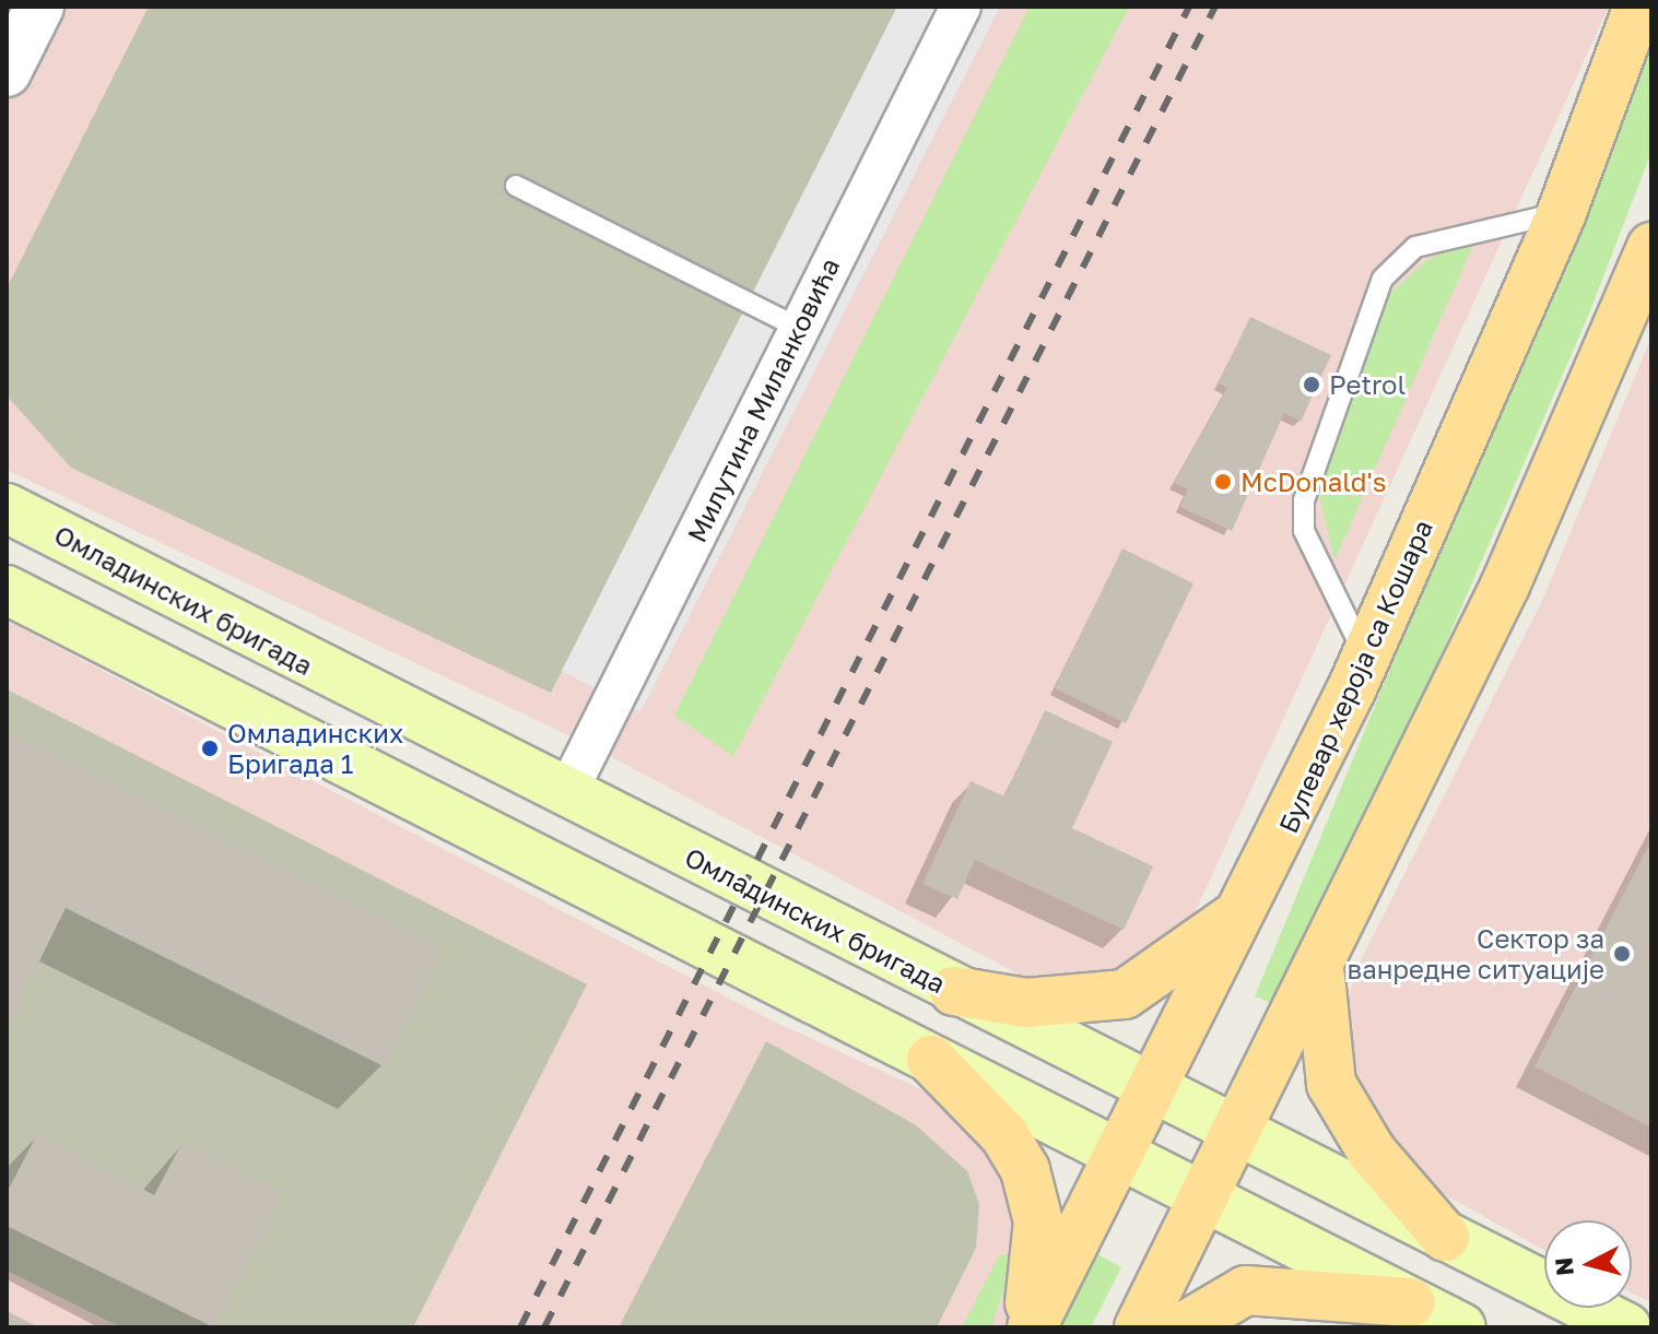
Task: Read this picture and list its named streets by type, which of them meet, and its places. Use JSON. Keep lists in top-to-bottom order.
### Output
{
  "streets": {
    "main road": ["Омладинских бригада", "Булевар хероја са Кошара"],
    "street": ["Милутина Миланковића"]
  },
  "crossings": [
    ["Милутина Миланковића", "Омладинских бригада"],
    ["Омладинских бригада", "Булевар хероја са Кошара"]
  ],
  "places": [
    "Petrol",
    "McDonald's",
    "Омладинских Бригада 1",
    "Сектор за ванредне ситуације"
  ],
  "north": "left"
}
